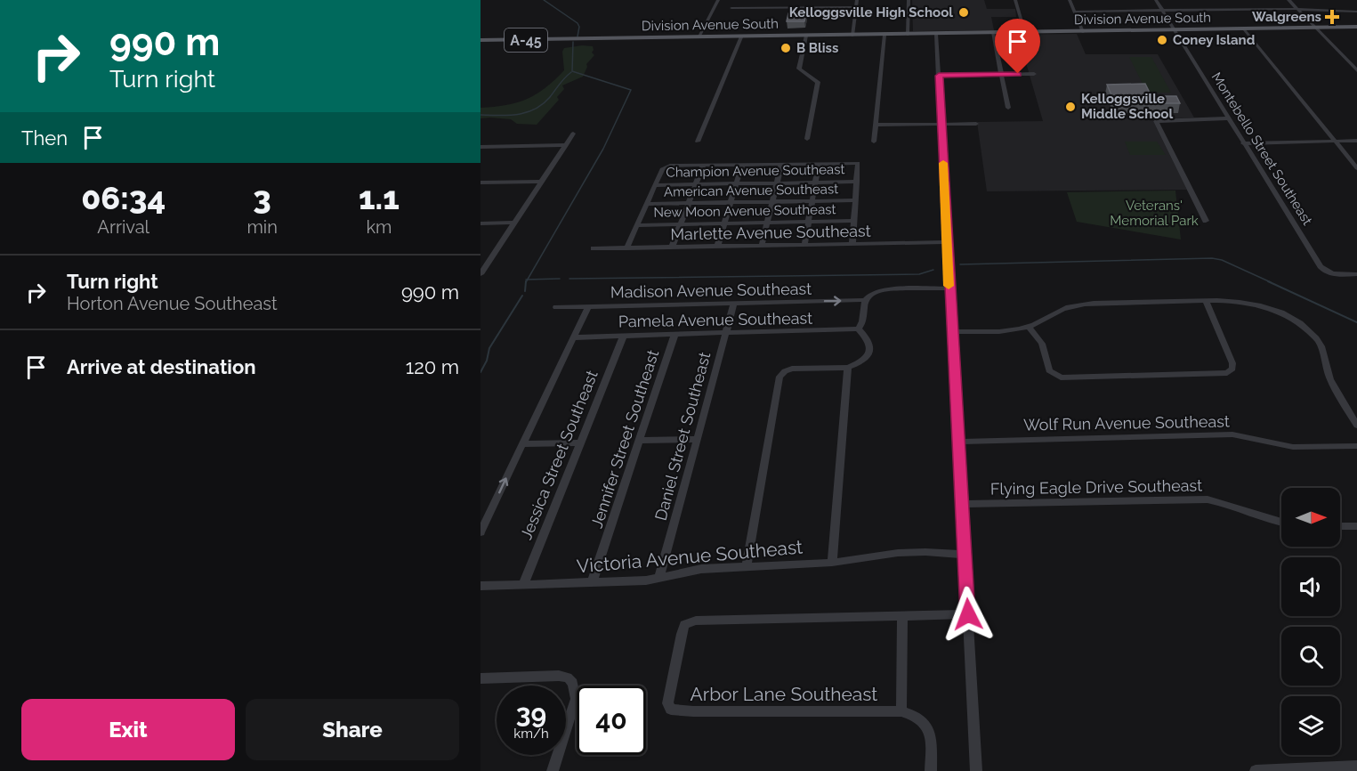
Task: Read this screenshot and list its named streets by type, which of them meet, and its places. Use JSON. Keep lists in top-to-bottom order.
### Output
{
  "streets": {
    "main road": ["Division Avenue South", "A-45"],
    "street": [
      "Montebello Street Southeast",
      "Champion Avenue Southeast",
      "American Avenue Southeast",
      "New Moon Avenue Southeast",
      "Marlette Avenue Southeast",
      "Madison Avenue Southeast",
      "Pamela Avenue Southeast",
      "Wolf Run Avenue Southeast",
      "Daniel Street Southeast",
      "Jennifer Street Southeast",
      "Jessica Street Southeast",
      "Flying Eagle Drive Southeast",
      "Victoria Avenue Southeast",
      "Arbor Lane Southeast"
    ]
  },
  "crossings": [
    ["Division Avenue South", "Montebello Street Southeast"],
    ["Madison Avenue Southeast", "Daniel Street Southeast"],
    ["Pamela Avenue Southeast", "Daniel Street Southeast"],
    ["Pamela Avenue Southeast", "Jennifer Street Southeast"],
    ["Pamela Avenue Southeast", "Jessica Street Southeast"],
    ["Daniel Street Southeast", "Victoria Avenue Southeast"],
    ["Jennifer Street Southeast", "Victoria Avenue Southeast"],
    ["Jessica Street Southeast", "Victoria Avenue Southeast"]
  ],
  "one_way": ["Madison Avenue Southeast"],
  "parks": ["Veterans' Memorial Park"],
  "places": {
    "other": [
      "Kelloggsville High School",
      "Coney Island",
      "B Bliss",
      "Kelloggsville Middle School"
    ],
    "health": ["Walgreens"]
  },
  "north": "right",
  "page": {
    "turn": ["990 m", "Turn right"],
    "then": "Then",
    "eta": [
      "06:34",
      "Arrival",
      "3",
      "min",
      "1.1",
      "km"
    ],
    "list": [
      {
        "name": "Turn right",
        "note": "Horton Avenue Southeast",
        "value": "990 m"
      },
      {
        "name": "Arrive at destination",
        "value": "120 m"
      }
    ],
    "speed": "39 km/h",
    "limit": "40",
    "buttons": ["Exit", "Share"]
  }
}
